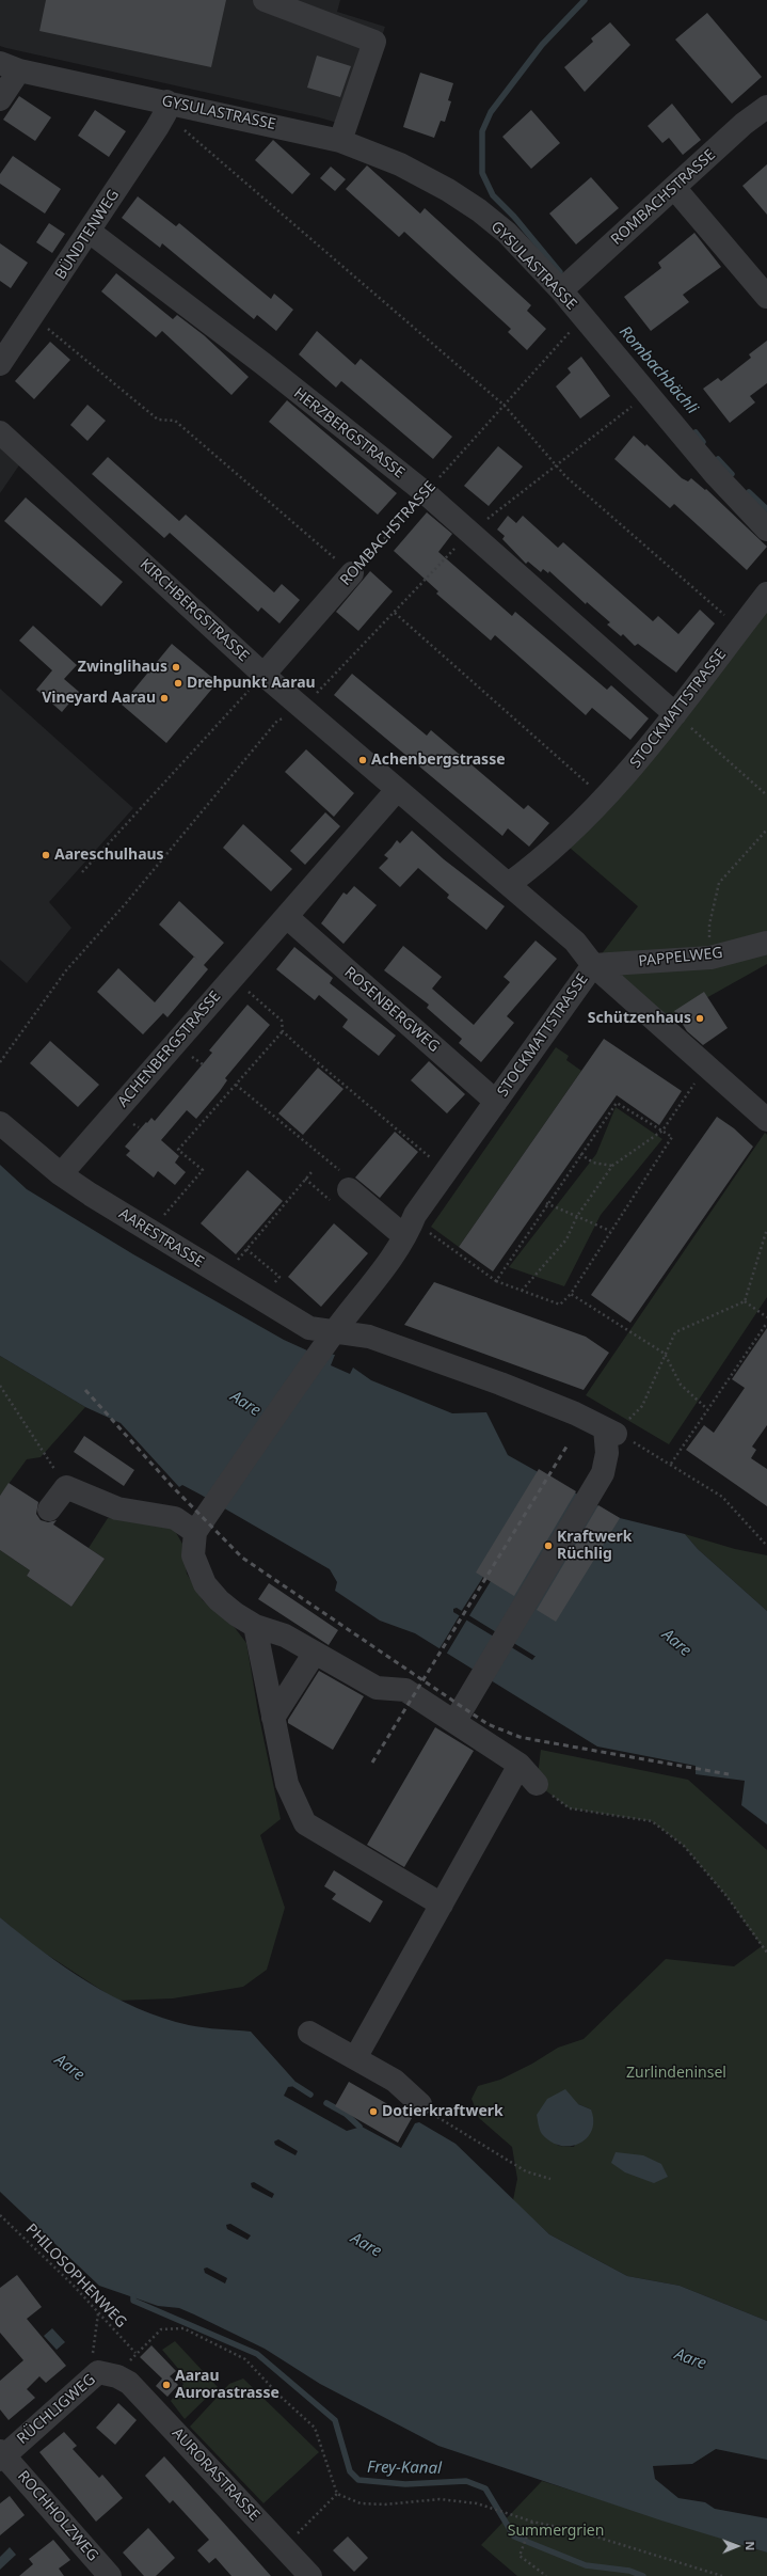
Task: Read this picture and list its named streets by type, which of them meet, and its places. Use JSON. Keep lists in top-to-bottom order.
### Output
{
  "streets": {
    "street": [
      "GYSULASTRASSE",
      "ROMBACHSTRASSE",
      "BÜNDTENWEG",
      "HERZBERGSTRASSE",
      "KIRCHBERGSTRASSE",
      "STOCKMATTSTRASSE",
      "PAPPELWEG",
      "ROSENBERGWEG",
      "ACHENBERGSTRASSE",
      "AARESTRASSE",
      "RÜCHLIGWEG",
      "AURORASTRASSE",
      "ROCHHOLZWEG"
    ],
    "path": ["PHILOSOPHENWEG"]
  },
  "crossings": [
    ["GYSULASTRASSE", "ROMBACHSTRASSE"],
    ["GYSULASTRASSE", "BÜNDTENWEG"],
    ["ROMBACHSTRASSE", "HERZBERGSTRASSE"],
    ["ROMBACHSTRASSE", "KIRCHBERGSTRASSE"],
    ["BÜNDTENWEG", "HERZBERGSTRASSE"],
    ["HERZBERGSTRASSE", "STOCKMATTSTRASSE"],
    ["KIRCHBERGSTRASSE", "STOCKMATTSTRASSE"],
    ["KIRCHBERGSTRASSE", "ACHENBERGSTRASSE"],
    ["STOCKMATTSTRASSE", "PAPPELWEG"],
    ["STOCKMATTSTRASSE", "ROSENBERGWEG"],
    ["STOCKMATTSTRASSE", "AARESTRASSE"],
    ["ROSENBERGWEG", "ACHENBERGSTRASSE"],
    ["ACHENBERGSTRASSE", "AARESTRASSE"],
    ["RÜCHLIGWEG", "AURORASTRASSE"],
    ["RÜCHLIGWEG", "ROCHHOLZWEG"]
  ],
  "water": ["Rombachbächli", "Aare", "Frey-Kanal"],
  "parks": ["Zurlindeninsel", "Summergrien"],
  "places": [
    "Zwinglihaus",
    "Drehpunkt Aarau",
    "Vineyard Aarau",
    "Achenbergstrasse",
    "Aareschulhaus",
    "Schützenhaus",
    "Kraftwerk Rüchlig",
    "Dotierkraftwerk",
    "Aarau Aurorastrasse"
  ],
  "north": "right"
}
